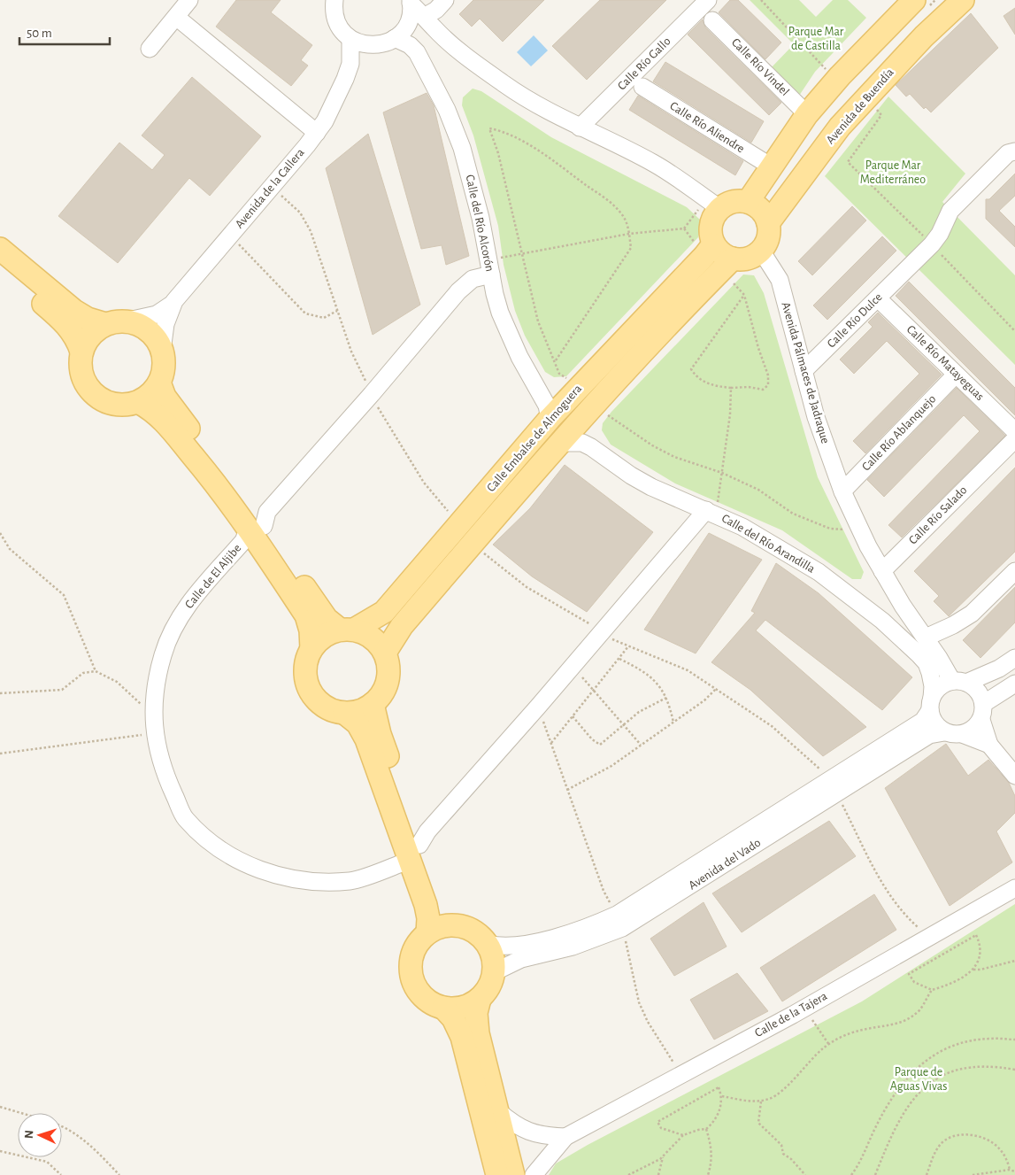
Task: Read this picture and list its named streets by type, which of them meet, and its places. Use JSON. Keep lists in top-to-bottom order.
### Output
{
  "streets": {
    "main road": ["Avenida de Buendía", "Calle Embalse de Almoguera"],
    "street": [
      "Calle Río Gallo",
      "Calle Río Vindel",
      "Calle Río Aliendre",
      "Avenida de la Callera",
      "Calle del Río Alcorón",
      "Calle Río Dulce",
      "Calle Río Matayeguas",
      "Avenida Pálmaces de Jadraque",
      "Calle Río Ablanquejo",
      "Calle Río Salado",
      "Calle del Río Arandilla",
      "Calle de El Aljibe",
      "Avenida del Vado",
      "Calle de la Tajera"
    ]
  },
  "crossings": [
    ["Avenida de Buendía", "Avenida Pálmaces de Jadraque"],
    ["Avenida de Buendía", "Calle Embalse de Almoguera"],
    ["Calle del Río Alcorón", "Calle Embalse de Almoguera"],
    ["Calle del Río Alcorón", "Calle de El Aljibe"],
    ["Calle Río Dulce", "Calle Río Matayeguas"],
    ["Calle Río Dulce", "Avenida Pálmaces de Jadraque"],
    ["Calle Río Matayeguas", "Calle Río Ablanquejo"],
    ["Calle Río Matayeguas", "Calle Río Salado"],
    ["Avenida Pálmaces de Jadraque", "Calle Río Ablanquejo"],
    ["Avenida Pálmaces de Jadraque", "Calle Embalse de Almoguera"],
    ["Avenida Pálmaces de Jadraque", "Calle Río Salado"],
    ["Avenida Pálmaces de Jadraque", "Calle del Río Arandilla"],
    ["Avenida Pálmaces de Jadraque", "Avenida del Vado"],
    ["Calle Embalse de Almoguera", "Calle del Río Arandilla"],
    ["Calle del Río Arandilla", "Avenida del Vado"]
  ],
  "parks": ["Parque Mar de Castilla", "Parque Mar Mediterráneo", "Parque de Aguas Vivas"],
  "scale_bar": "50 m",
  "north": "left"
}
